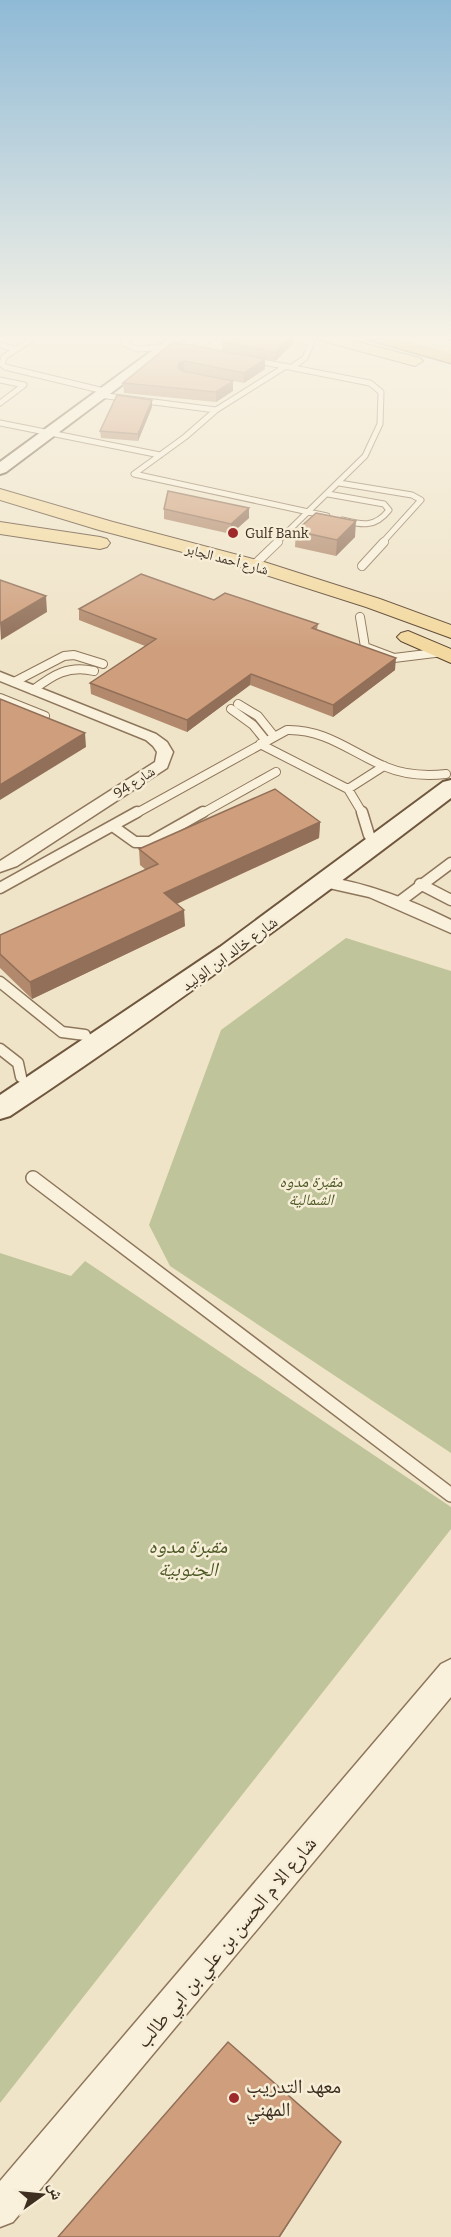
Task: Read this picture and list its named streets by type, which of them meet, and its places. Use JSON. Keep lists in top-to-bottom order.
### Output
{
  "streets": {
    "main road": ["شارع أحمد الجابر", "شارع خالد ابن الوليد"],
    "street": ["شارع 94", "شارع الا م الحسن بن علي بن ابي طالب"]
  },
  "parks": ["مقبرة مدوه الشمالية", "مقبرة مدوه الجنوبية"],
  "places": ["Gulf Bank", "معهد التدريب المهني"],
  "north": "right"
}
